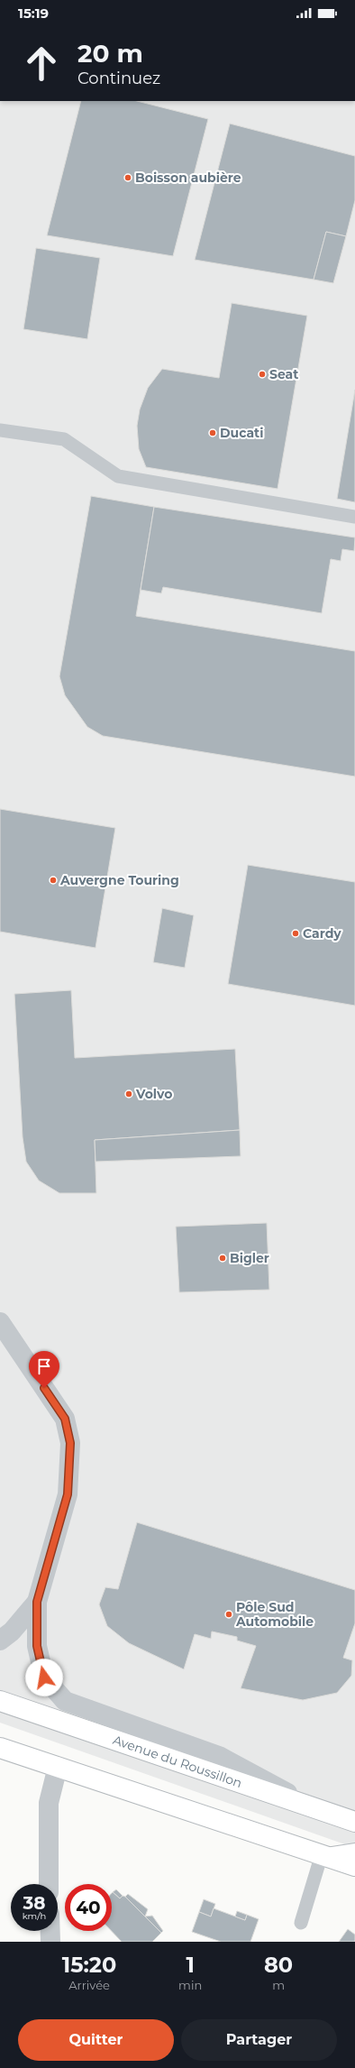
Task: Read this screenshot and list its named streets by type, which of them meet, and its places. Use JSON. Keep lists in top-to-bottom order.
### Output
{
  "streets": {
    "main road": ["Avenue du Roussillon"]
  },
  "places": [
    "Boisson aubière",
    "Seat",
    "Ducati",
    "Auvergne Touring",
    "Cardy",
    "Volvo",
    "Bigler",
    "Pôle Sud Automobile"
  ],
  "page": {
    "status": "15:19",
    "turn": ["20 m", "Continuez"],
    "speed": "38 km/h",
    "limit": "40",
    "eta": [
      "15:20",
      "Arrivée",
      "1",
      "min",
      "80",
      "m"
    ],
    "buttons": ["Quitter", "Partager"]
  }
}
